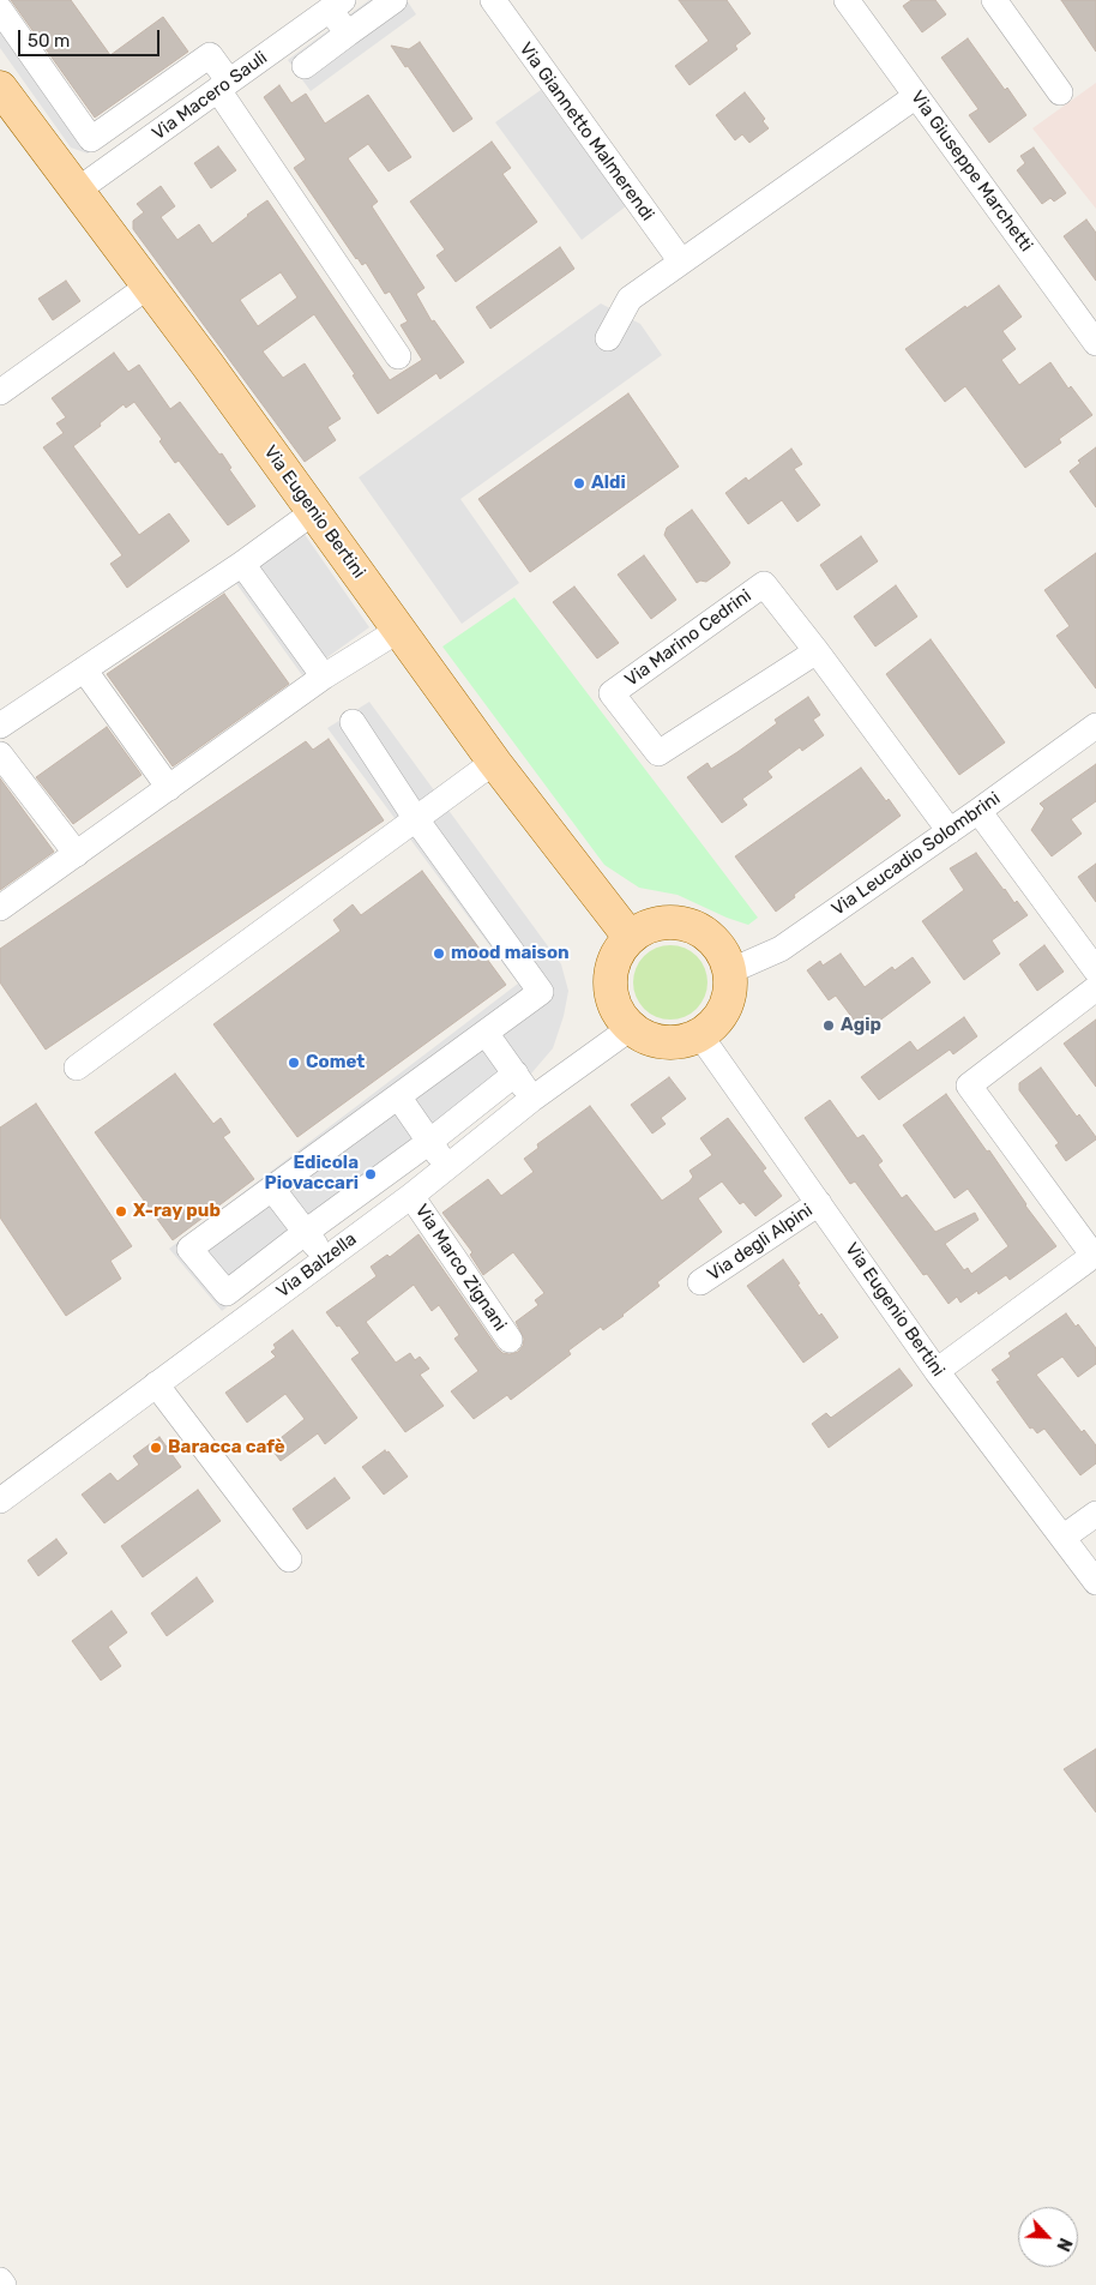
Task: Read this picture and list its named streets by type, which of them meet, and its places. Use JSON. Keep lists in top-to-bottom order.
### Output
{
  "streets": {
    "main road": ["Via Eugenio Bertini"],
    "street": [
      "Via Macero Sauli",
      "Via Giannetto Malmerendi",
      "Via Giuseppe Marchetti",
      "Via Marino Cedrini",
      "Via Leucadio Solombrini",
      "Via degli Alpini",
      "Via Balzella",
      "Via Marco Zignani"
    ]
  },
  "crossings": [
    ["Via Macero Sauli", "Via Eugenio Bertini"],
    ["Via Eugenio Bertini", "Via Leucadio Solombrini"],
    ["Via Eugenio Bertini", "Via degli Alpini"],
    ["Via Eugenio Bertini", "Via Balzella"],
    ["Via Marino Cedrini", "Via Leucadio Solombrini"],
    ["Via Leucadio Solombrini", "Via Balzella"],
    ["Via Balzella", "Via Marco Zignani"]
  ],
  "places": [
    "Aldi",
    "mood maison",
    "Agip",
    "Comet",
    "Edicola Piovaccari",
    "X-ray pub",
    "Baracca cafè"
  ],
  "scale_bar": "50 m",
  "north": "bottom right"
}
